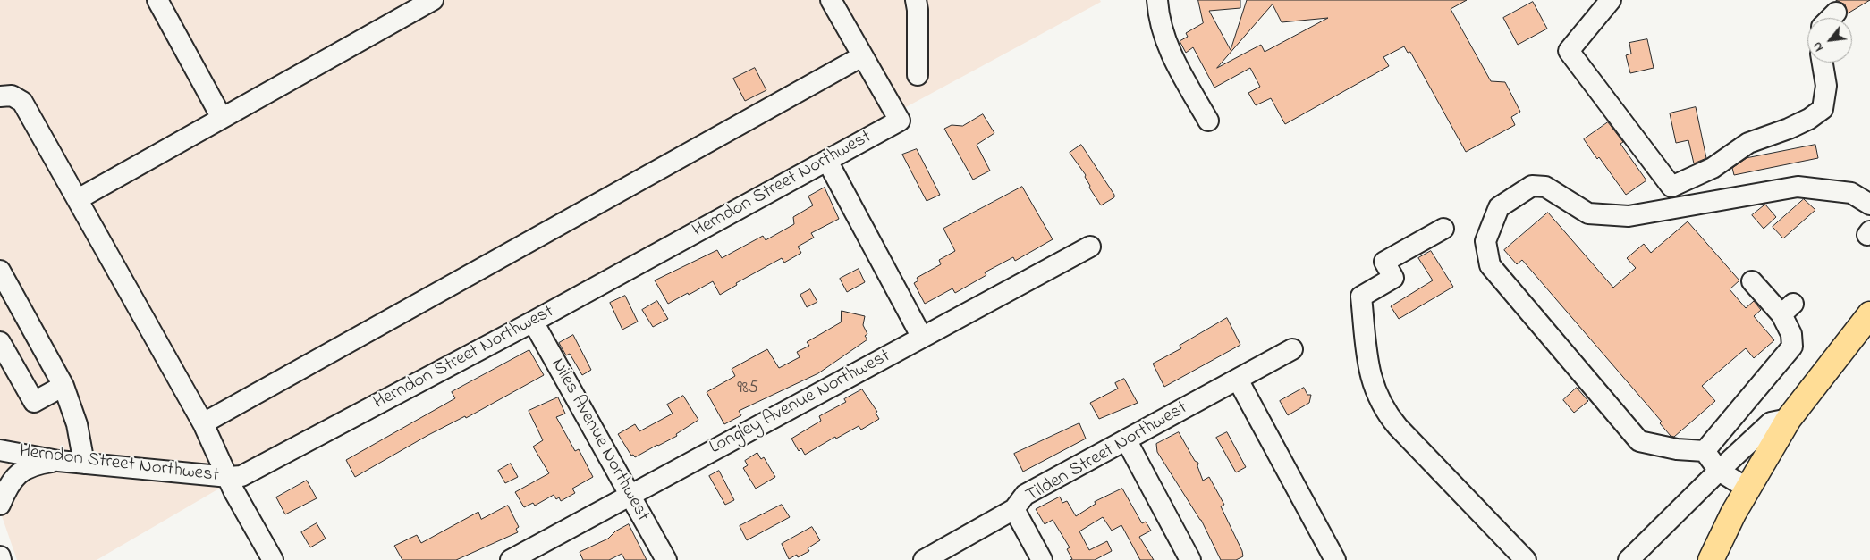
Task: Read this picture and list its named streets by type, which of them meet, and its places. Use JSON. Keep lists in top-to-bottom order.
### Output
{
  "streets": {
    "street": [
      "Herndon Street Northwest",
      "Longley Avenue Northwest",
      "Niles Avenue Northwest",
      "Tilden Street Northwest"
    ]
  },
  "crossings": [
    ["Herndon Street Northwest", "Niles Avenue Northwest"],
    ["Longley Avenue Northwest", "Niles Avenue Northwest"]
  ],
  "house_numbers": ["985"],
  "north": "bottom left"
}
